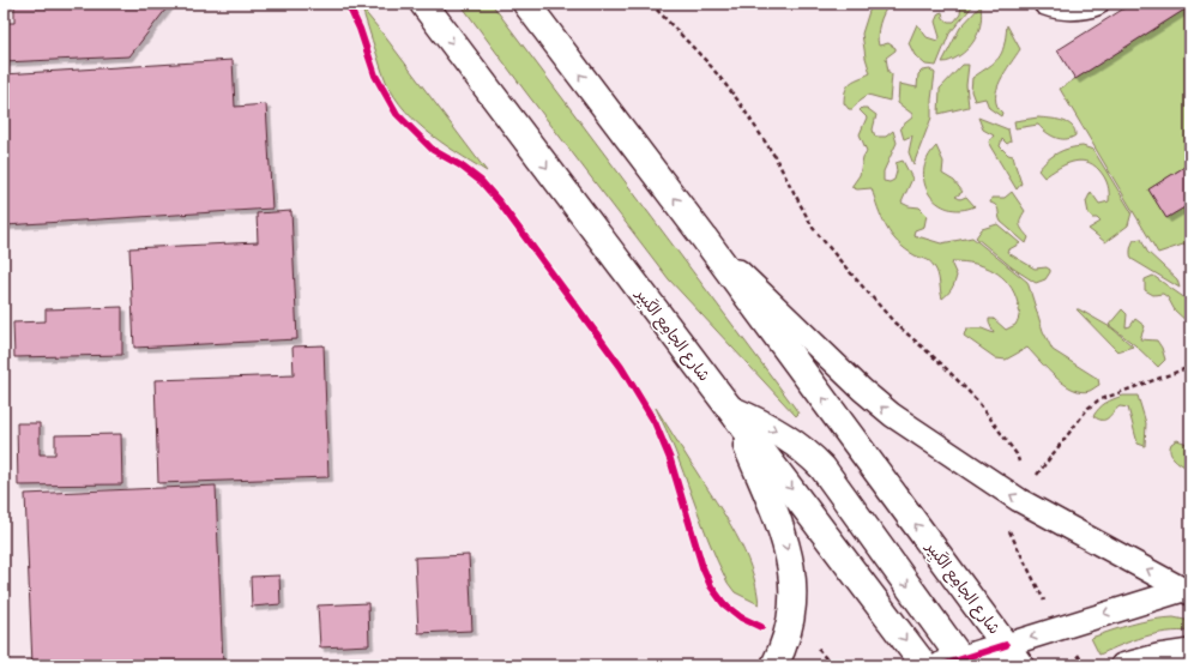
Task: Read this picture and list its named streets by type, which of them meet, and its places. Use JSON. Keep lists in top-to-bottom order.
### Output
{
  "streets": {
    "main road": ["شارع الجامِع الكَبِير"]
  }
}
